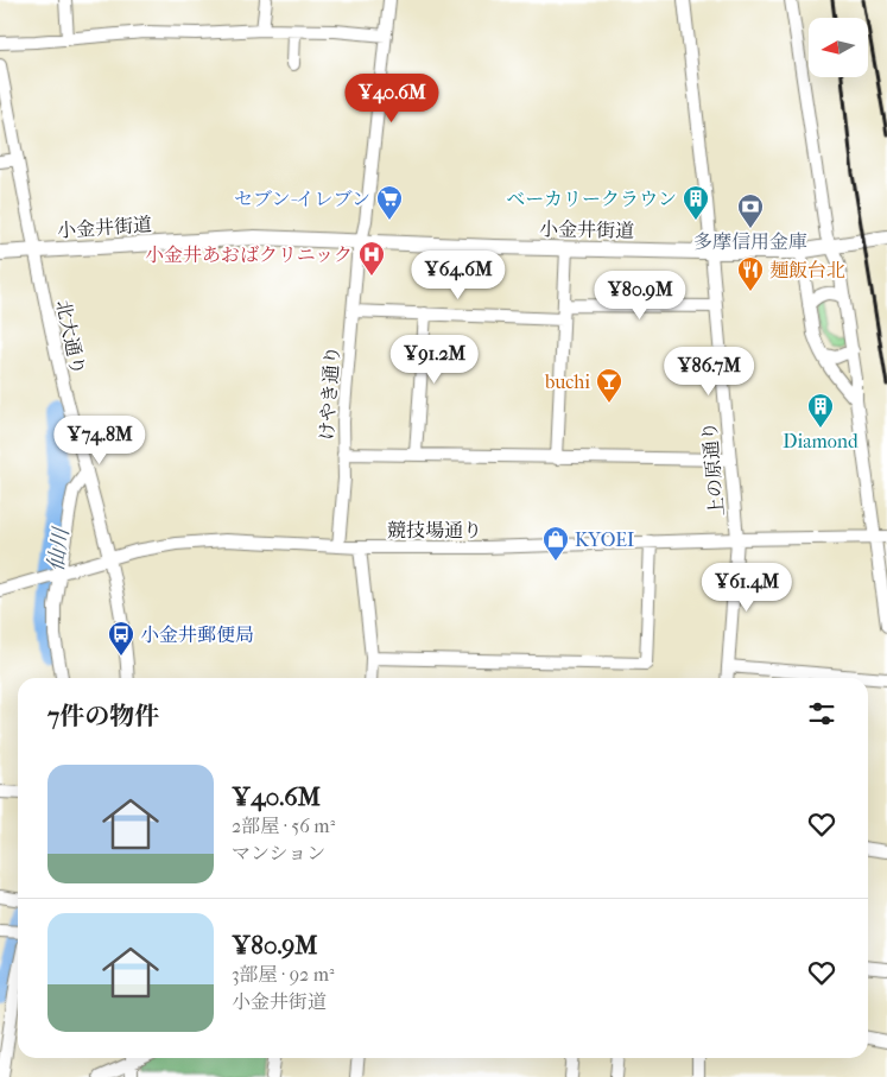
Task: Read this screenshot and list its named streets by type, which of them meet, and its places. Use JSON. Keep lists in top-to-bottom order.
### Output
{
  "streets": {
    "main road": ["小金井街道"],
    "street": [
      "北大通り",
      "けやき通り",
      "上の原通り",
      "競技場通り"
    ]
  },
  "crossings": [
    ["小金井街道", "北大通り"],
    ["小金井街道", "けやき通り"],
    ["小金井街道", "上の原通り"],
    ["北大通り", "競技場通り"],
    ["けやき通り", "競技場通り"],
    ["上の原通り", "競技場通り"]
  ],
  "water": ["仙川"],
  "places": {
    "supermarket": ["セブン-イレブン"],
    "building": ["ベーカリークラウン", "Diamond"],
    "bank": ["多摩信用金庫"],
    "hospital": ["小金井あおばクリニック"],
    "restaurant": ["麺飯台北"],
    "bar": ["buchi"],
    "shop": ["KYOEI"],
    "bus stop": ["小金井郵便局"]
  },
  "north": "left",
  "page": {
    "price": [
      "¥40.6M",
      "¥64.6M",
      "¥80.9M",
      "¥91.2M",
      "¥86.7M",
      "¥74.8M",
      "¥61.4M"
    ],
    "heading": "7件の物件",
    "list": [
      {
        "name": "¥40.6M",
        "note": "2部屋 · 56 m² · マンション"
      },
      {
        "name": "¥80.9M",
        "note": "3部屋 · 92 m² · 小金井街道"
      }
    ]
  }
}
